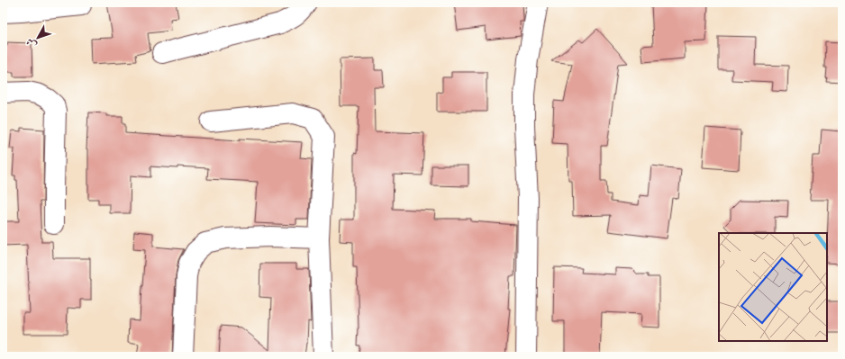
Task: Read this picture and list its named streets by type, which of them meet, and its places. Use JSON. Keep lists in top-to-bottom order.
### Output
{
  "north": "bottom left"
}
